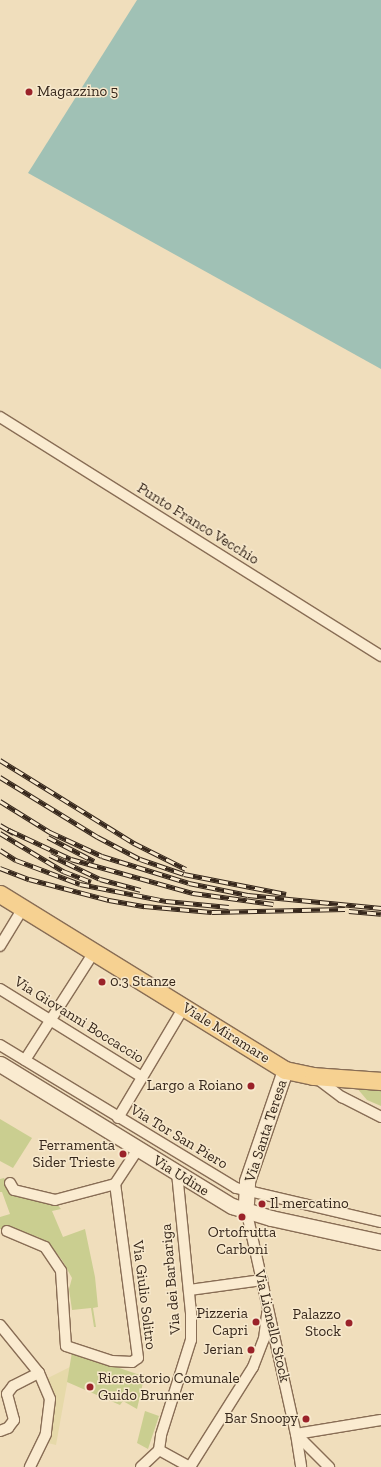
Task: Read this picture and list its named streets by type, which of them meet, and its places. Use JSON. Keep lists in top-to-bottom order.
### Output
{
  "streets": {
    "main road": ["Viale Miramare", "Via Santa Teresa", "Via Udine"],
    "street": [
      "Punto Franco Vecchio",
      "Via Giovanni Boccaccio",
      "Via Tor San Piero",
      "Via dei Barbariga",
      "Via Giulio Solitro",
      "Via Lionello Stock"
    ]
  },
  "crossings": [
    ["Viale Miramare", "Via Santa Teresa"],
    ["Via Santa Teresa", "Via Tor San Piero"],
    ["Via Udine", "Via dei Barbariga"]
  ],
  "places": [
    "Magazzino 5",
    "0.3 Stanze",
    "Largo a Roiano",
    "Ferramenta Sider Trieste",
    "Il mercatino",
    "Ortofrutta Carboni",
    "Pizzeria Capri",
    "Palazzo Stock",
    "Jerian",
    "Ricreatorio Comunale Guido Brunner",
    "Bar Snoopy"
  ]
}
